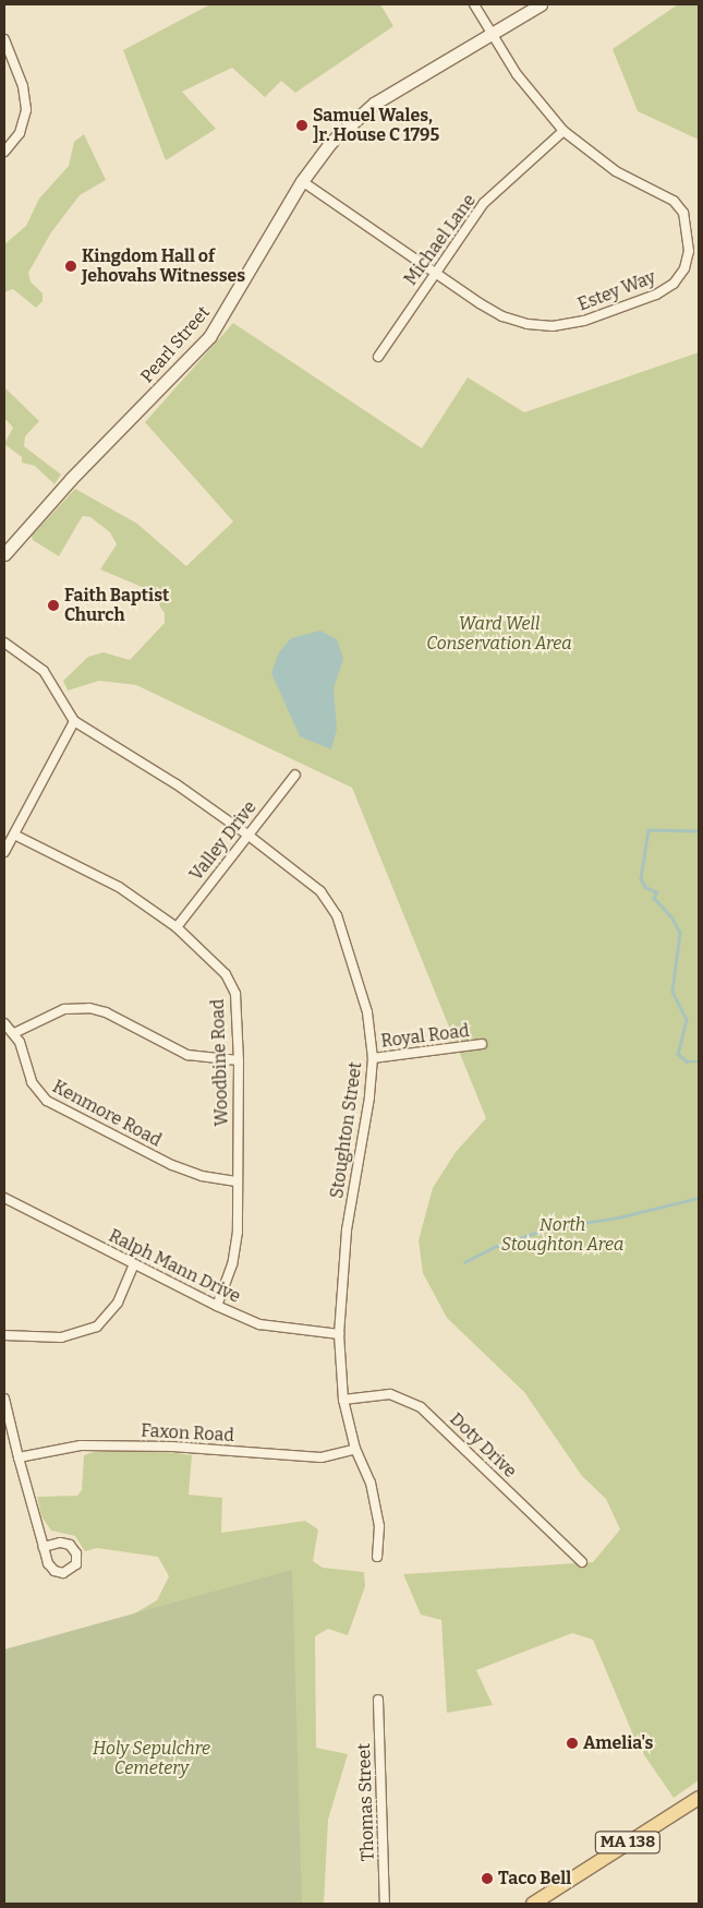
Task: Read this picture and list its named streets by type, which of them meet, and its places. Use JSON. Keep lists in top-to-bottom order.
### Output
{
  "streets": {
    "main road": ["Pearl Street", "MA 138"],
    "street": [
      "Michael Lane",
      "Estey Way",
      "Valley Drive",
      "Royal Road",
      "Woodbine Road",
      "Kenmore Road",
      "Stoughton Street",
      "Ralph Mann Drive",
      "Faxon Road",
      "Doty Drive",
      "Thomas Street"
    ]
  },
  "crossings": [
    ["Michael Lane", "Estey Way"],
    ["Estey Way", "Pearl Street"],
    ["Valley Drive", "Woodbine Road"],
    ["Valley Drive", "Stoughton Street"],
    ["Royal Road", "Stoughton Street"],
    ["Woodbine Road", "Kenmore Road"],
    ["Woodbine Road", "Ralph Mann Drive"],
    ["Stoughton Street", "Ralph Mann Drive"],
    ["Stoughton Street", "Faxon Road"],
    ["Stoughton Street", "Doty Drive"]
  ],
  "parks": ["Ward Well Conservation Area", "North Stoughton Area", "Holy Sepulchre Cemetery"],
  "places": [
    "Samuel Wales, ]r. House C 1795",
    "Kingdom Hall of Jehovahs Witnesses",
    "Faith Baptist Church",
    "Amelia's",
    "Taco Bell"
  ]
}
